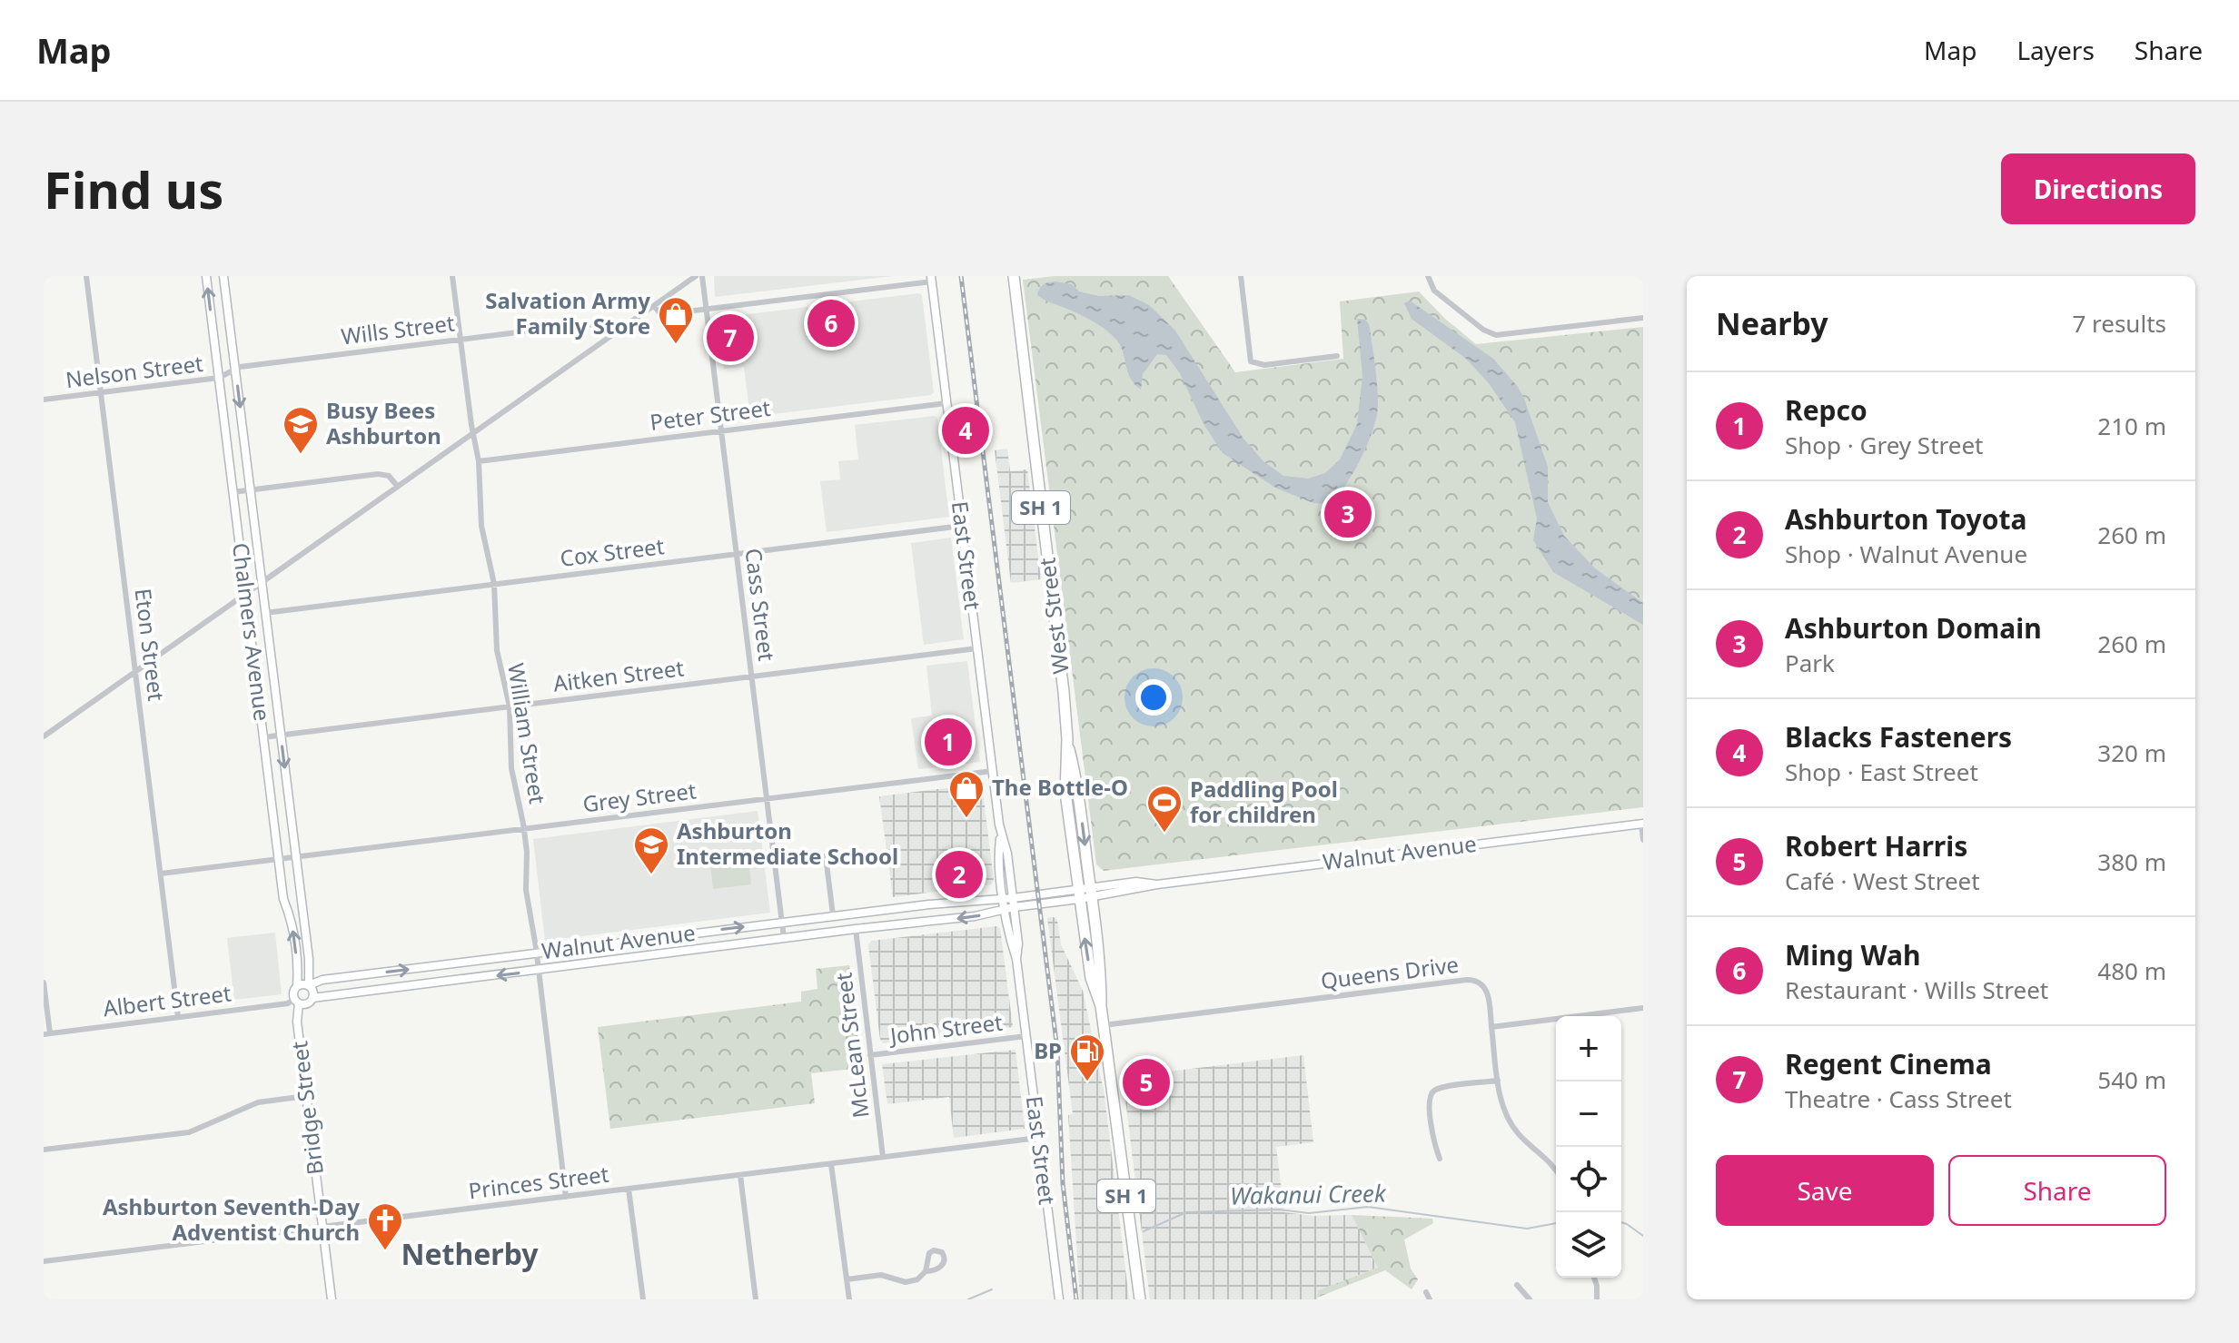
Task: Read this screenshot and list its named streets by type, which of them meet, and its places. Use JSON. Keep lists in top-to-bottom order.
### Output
{
  "streets": {
    "highway": ["SH 1", "West Street"],
    "street": [
      "Wills Street",
      "Nelson Street",
      "Peter Street",
      "Cox Street",
      "East Street",
      "Cass Street",
      "Chalmers Avenue",
      "Eton Street",
      "Aitken Street",
      "William Street",
      "Grey Street",
      "Walnut Avenue",
      "Queens Drive",
      "Albert Street",
      "John Street",
      "McLean Street",
      "Bridge Street",
      "Princes Street"
    ]
  },
  "crossings": [
    ["Wills Street", "Nelson Street"],
    ["Wills Street", "Chalmers Avenue"],
    ["Wills Street", "William Street"],
    ["Nelson Street", "Chalmers Avenue"],
    ["Nelson Street", "Eton Street"],
    ["Peter Street", "East Street"],
    ["Peter Street", "Cass Street"],
    ["Peter Street", "William Street"],
    ["Cox Street", "East Street"],
    ["Cox Street", "Cass Street"],
    ["Cox Street", "Chalmers Avenue"],
    ["Cox Street", "William Street"],
    ["East Street", "Aitken Street"],
    ["East Street", "Grey Street"],
    ["East Street", "Walnut Avenue"],
    ["East Street", "John Street"],
    ["East Street", "Princes Street"],
    ["Cass Street", "Aitken Street"],
    ["Cass Street", "Grey Street"],
    ["Cass Street", "Walnut Avenue"],
    ["West Street", "Walnut Avenue"],
    ["West Street", "Queens Drive"],
    ["Chalmers Avenue", "Aitken Street"],
    ["Chalmers Avenue", "Grey Street"],
    ["Chalmers Avenue", "Walnut Avenue"],
    ["Chalmers Avenue", "Albert Street"],
    ["Chalmers Avenue", "Bridge Street"],
    ["Eton Street", "Grey Street"],
    ["Eton Street", "Albert Street"],
    ["Aitken Street", "William Street"],
    ["William Street", "Grey Street"],
    ["William Street", "Walnut Avenue"],
    ["William Street", "Princes Street"],
    ["Walnut Avenue", "Albert Street"],
    ["Walnut Avenue", "McLean Street"],
    ["Walnut Avenue", "Bridge Street"],
    ["Albert Street", "Bridge Street"],
    ["John Street", "McLean Street"],
    ["McLean Street", "Princes Street"],
    ["Bridge Street", "Princes Street"]
  ],
  "districts": ["Netherby"],
  "water": ["Wakanui Creek"],
  "places": {
    "shop": ["Salvation Army Family Store", "The Bottle-O"],
    "school or university": ["Busy Bees Ashburton", "Ashburton Intermediate School"],
    "sports": ["Paddling Pool for children"],
    "fuel station": ["BP"],
    "church": ["Ashburton Seventh-Day Adventist Church"]
  },
  "page": {
    "header": "Map",
    "nav": ["Map", "Layers", "Share"],
    "buttons": [
      "Directions",
      ["Save", "Share"]
    ],
    "title": "Find us",
    "heading": ["Nearby", "7 results"],
    "pins": [
      "6",
      "7",
      "4",
      "3",
      "1",
      "2",
      "5"
    ],
    "list": [
      {
        "mark": "1",
        "name": "Repco",
        "note": "Shop · Grey Street",
        "value": "210 m"
      },
      {
        "mark": "2",
        "name": "Ashburton Toyota",
        "note": "Shop · Walnut Avenue",
        "value": "260 m"
      },
      {
        "mark": "3",
        "name": "Ashburton Domain",
        "note": "Park",
        "value": "260 m"
      },
      {
        "mark": "4",
        "name": "Blacks Fasteners",
        "note": "Shop · East Street",
        "value": "320 m"
      },
      {
        "mark": "5",
        "name": "Robert Harris",
        "note": "Café · West Street",
        "value": "380 m"
      },
      {
        "mark": "6",
        "name": "Ming Wah",
        "note": "Restaurant · Wills Street",
        "value": "480 m"
      },
      {
        "mark": "7",
        "name": "Regent Cinema",
        "note": "Theatre · Cass Street",
        "value": "540 m"
      }
    ],
    "map_buttons": ["+", "−"]
  }
}
